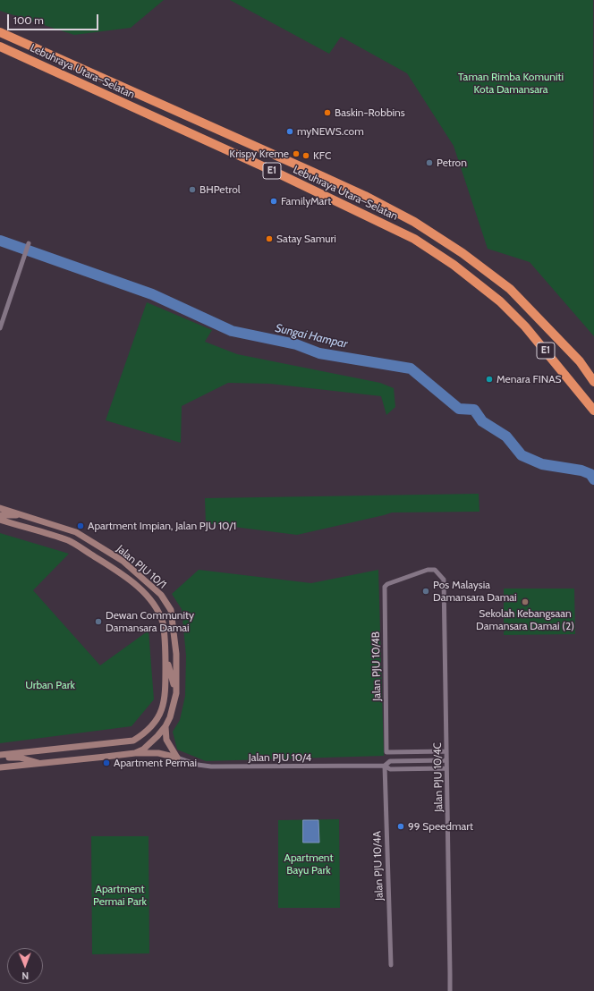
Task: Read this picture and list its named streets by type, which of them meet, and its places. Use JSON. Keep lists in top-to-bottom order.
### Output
{
  "streets": {
    "highway": ["Lebuhraya Utara–Selatan", "E1"],
    "street": [
      "Jalan PJU 10/1",
      "Jalan PJU 10/4B",
      "Jalan PJU 10/4",
      "Jalan PJU 10/4C",
      "Jalan PJU 10/4A"
    ]
  },
  "crossings": [
    ["Jalan PJU 10/4B", "Jalan PJU 10/4C"],
    ["Jalan PJU 10/4", "Jalan PJU 10/4C"],
    ["Jalan PJU 10/4", "Jalan PJU 10/4A"]
  ],
  "water": ["Sungai Hampar"],
  "parks": [
    "Taman Rimba Komuniti Kota Damansara",
    "Urban Park",
    "Apartment Bayu Park",
    "Apartment Permai Park"
  ],
  "places": [
    "Baskin-Robbins",
    "myNEWS.com",
    "Krispy Kreme",
    "KFC",
    "Petron",
    "BHPetrol",
    "FamilyMart",
    "Satay Samuri",
    "Menara FINAS",
    "Apartment Impian, Jalan PJU 10/1",
    "Pos Malaysia Damansara Damai",
    "Sekolah Kebangsaan Damansara Damai (2)",
    "Dewan Community Damansara Damai",
    "Apartment Permai",
    "99 Speedmart"
  ],
  "scale_bar": "100 m",
  "north": "bottom"
}
